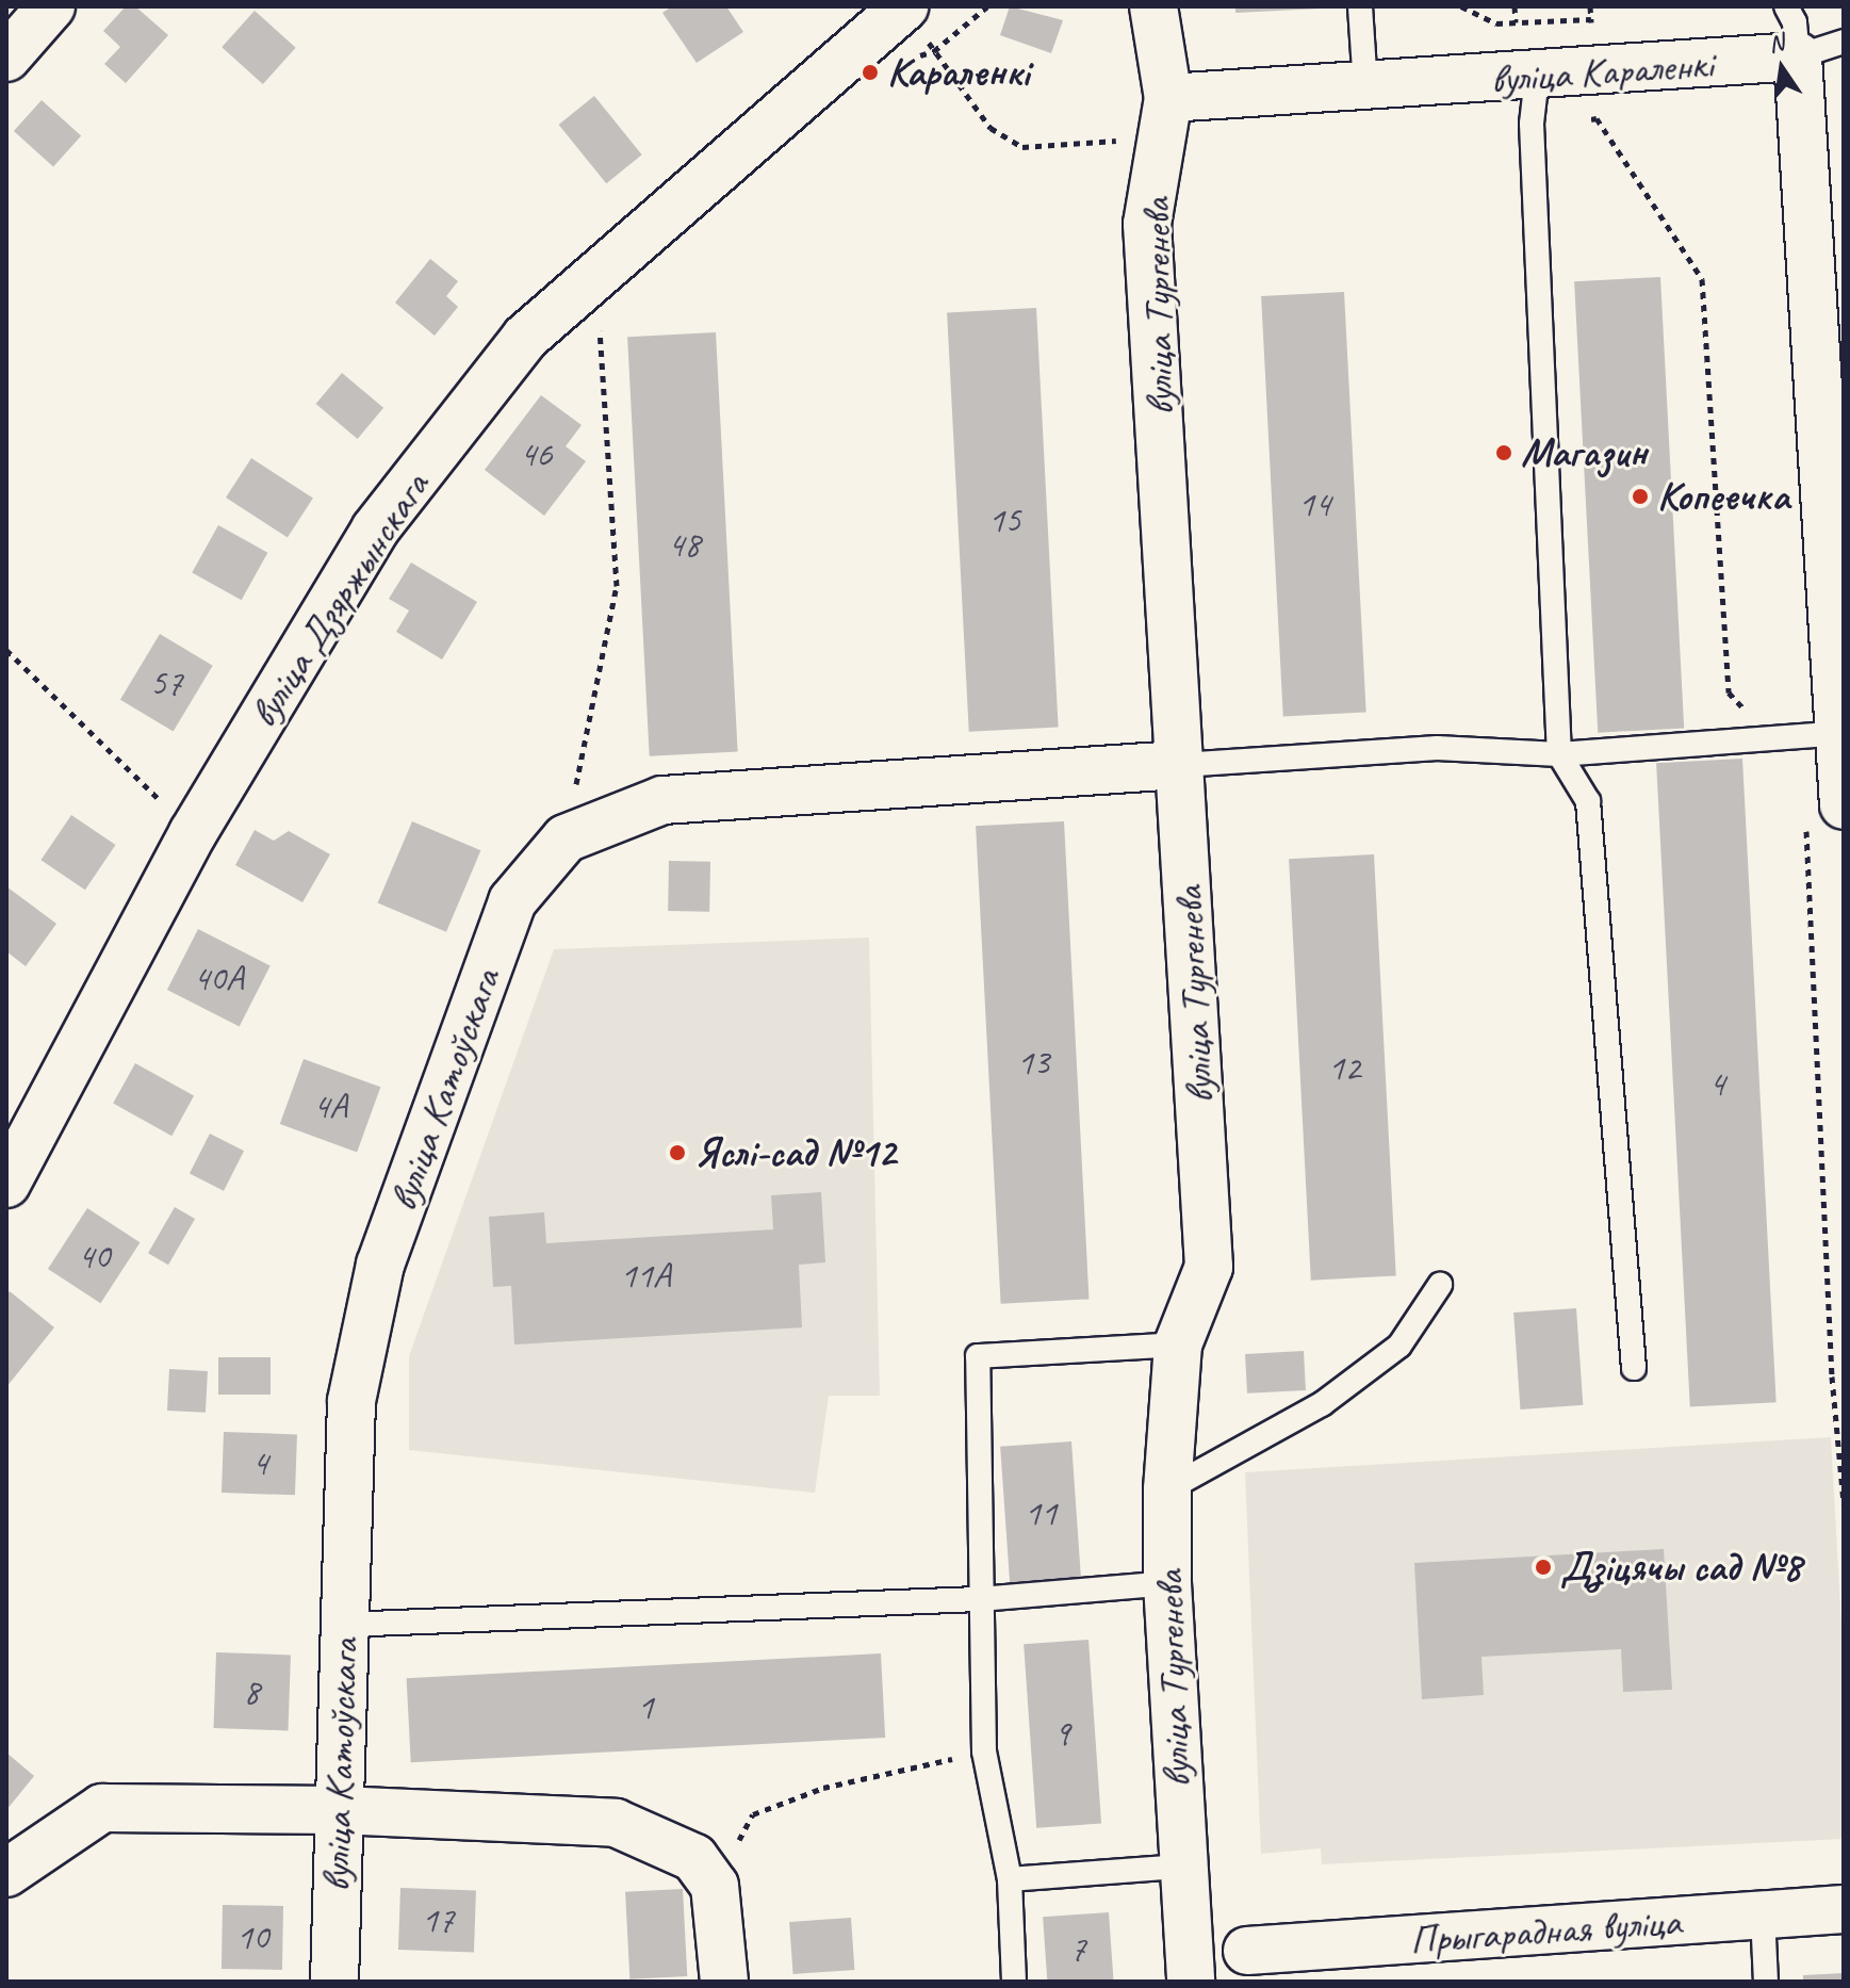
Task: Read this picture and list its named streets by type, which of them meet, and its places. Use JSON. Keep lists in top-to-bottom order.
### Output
{
  "streets": {
    "street": [
      "вуліца Караленкі",
      "вуліца Тургенева",
      "вуліца Дзяржынскага",
      "вуліца Катоўскага",
      "Прыгарадная вуліца"
    ]
  },
  "crossings": [
    ["вуліца Караленкі", "вуліца Тургенева"],
    ["вуліца Тургенева", "вуліца Катоўскага"]
  ],
  "places": [
    "Караленкі",
    "Магазин",
    "Копеечка",
    "Яслі-сад №12",
    "Дзіцячы сад №8"
  ],
  "house_numbers": [
    "46",
    "14",
    "15",
    "48",
    "57",
    "40А",
    "13",
    "12",
    "4",
    "4А",
    "40",
    "11А",
    "4",
    "11",
    "8",
    "1",
    "9",
    "17",
    "10",
    "7"
  ],
  "north": "top"
}
